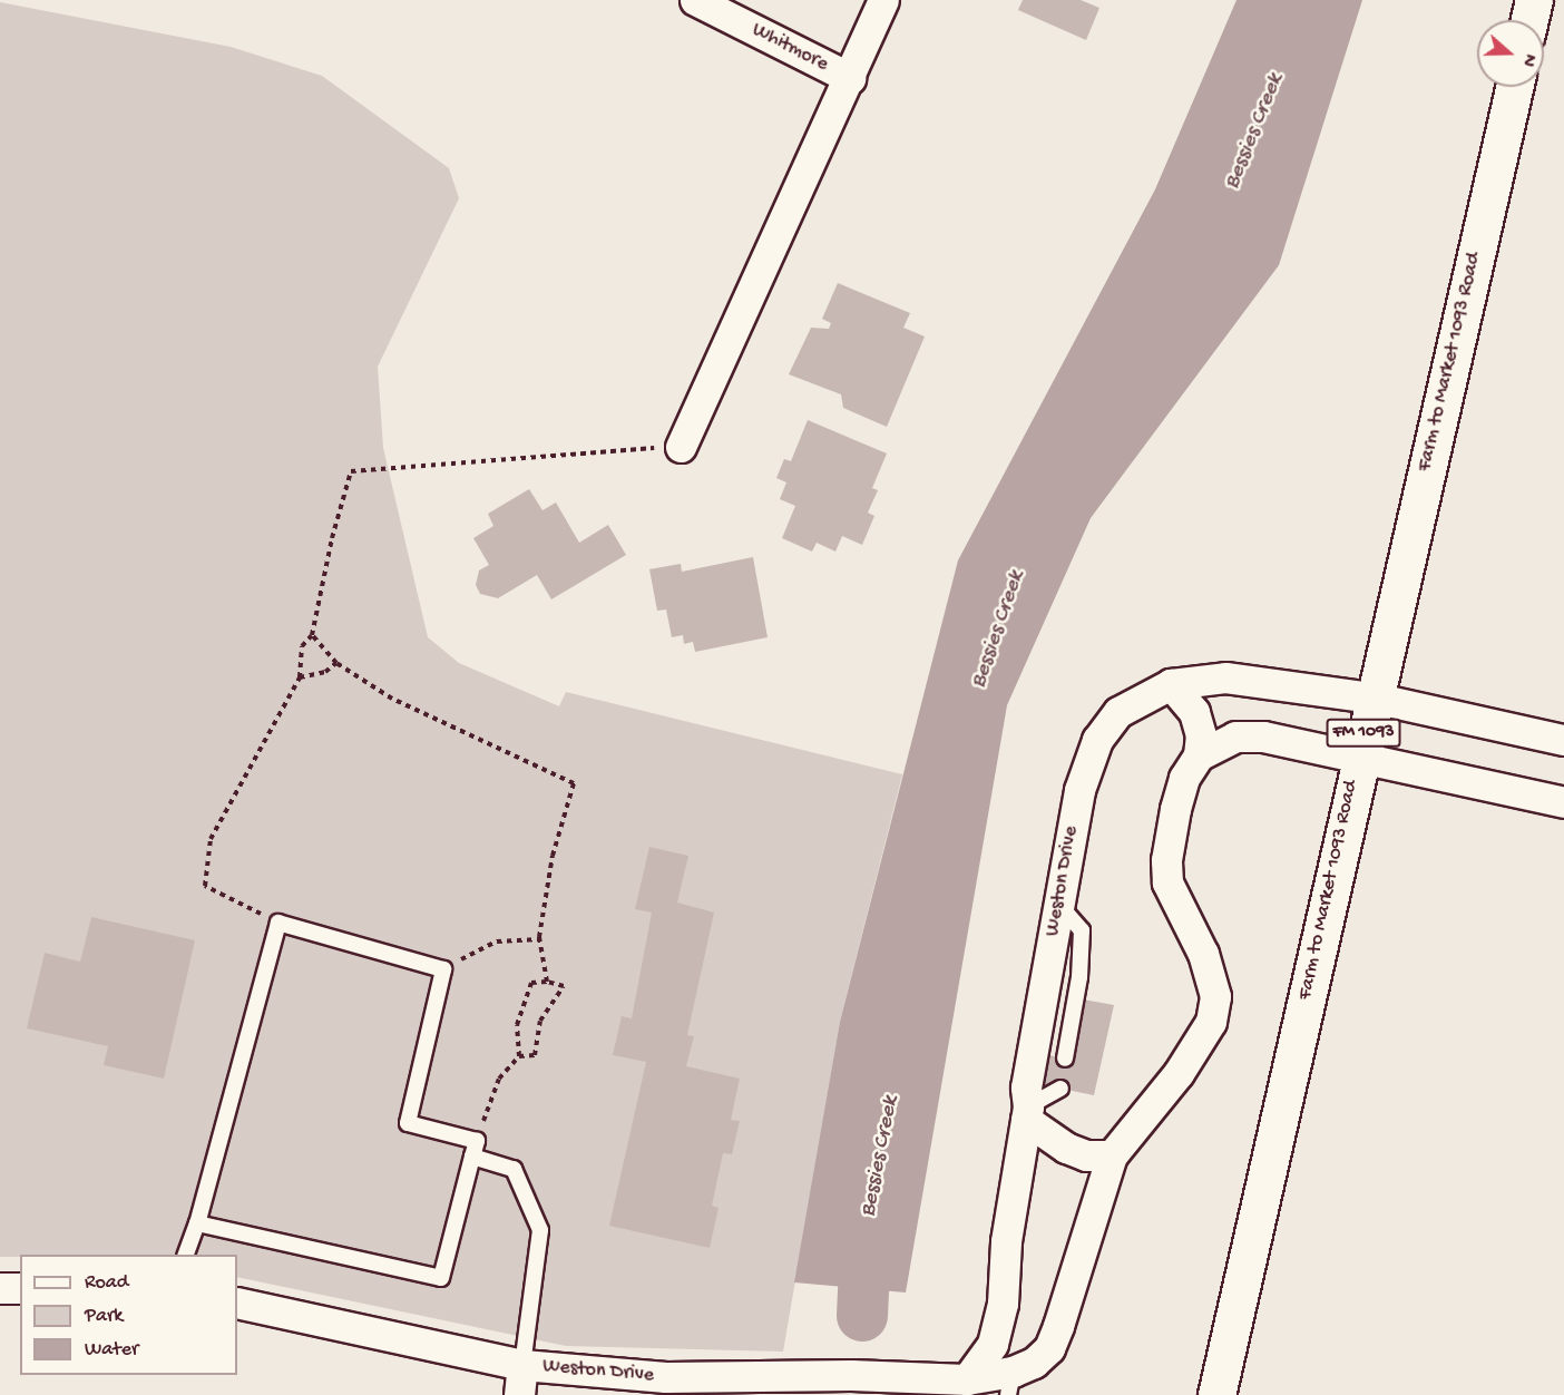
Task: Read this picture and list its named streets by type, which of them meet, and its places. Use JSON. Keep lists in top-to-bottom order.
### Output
{
  "streets": {
    "main road": ["Farm to Market 1093 Road", "FM 1093"],
    "street": ["Whitmore", "Weston Drive"]
  },
  "crossings": [
    ["Farm to Market 1093 Road", "Weston Drive"]
  ],
  "water": ["Bessies Creek"],
  "legend": ["Road", "Park", "Water"],
  "north": "right"
}
